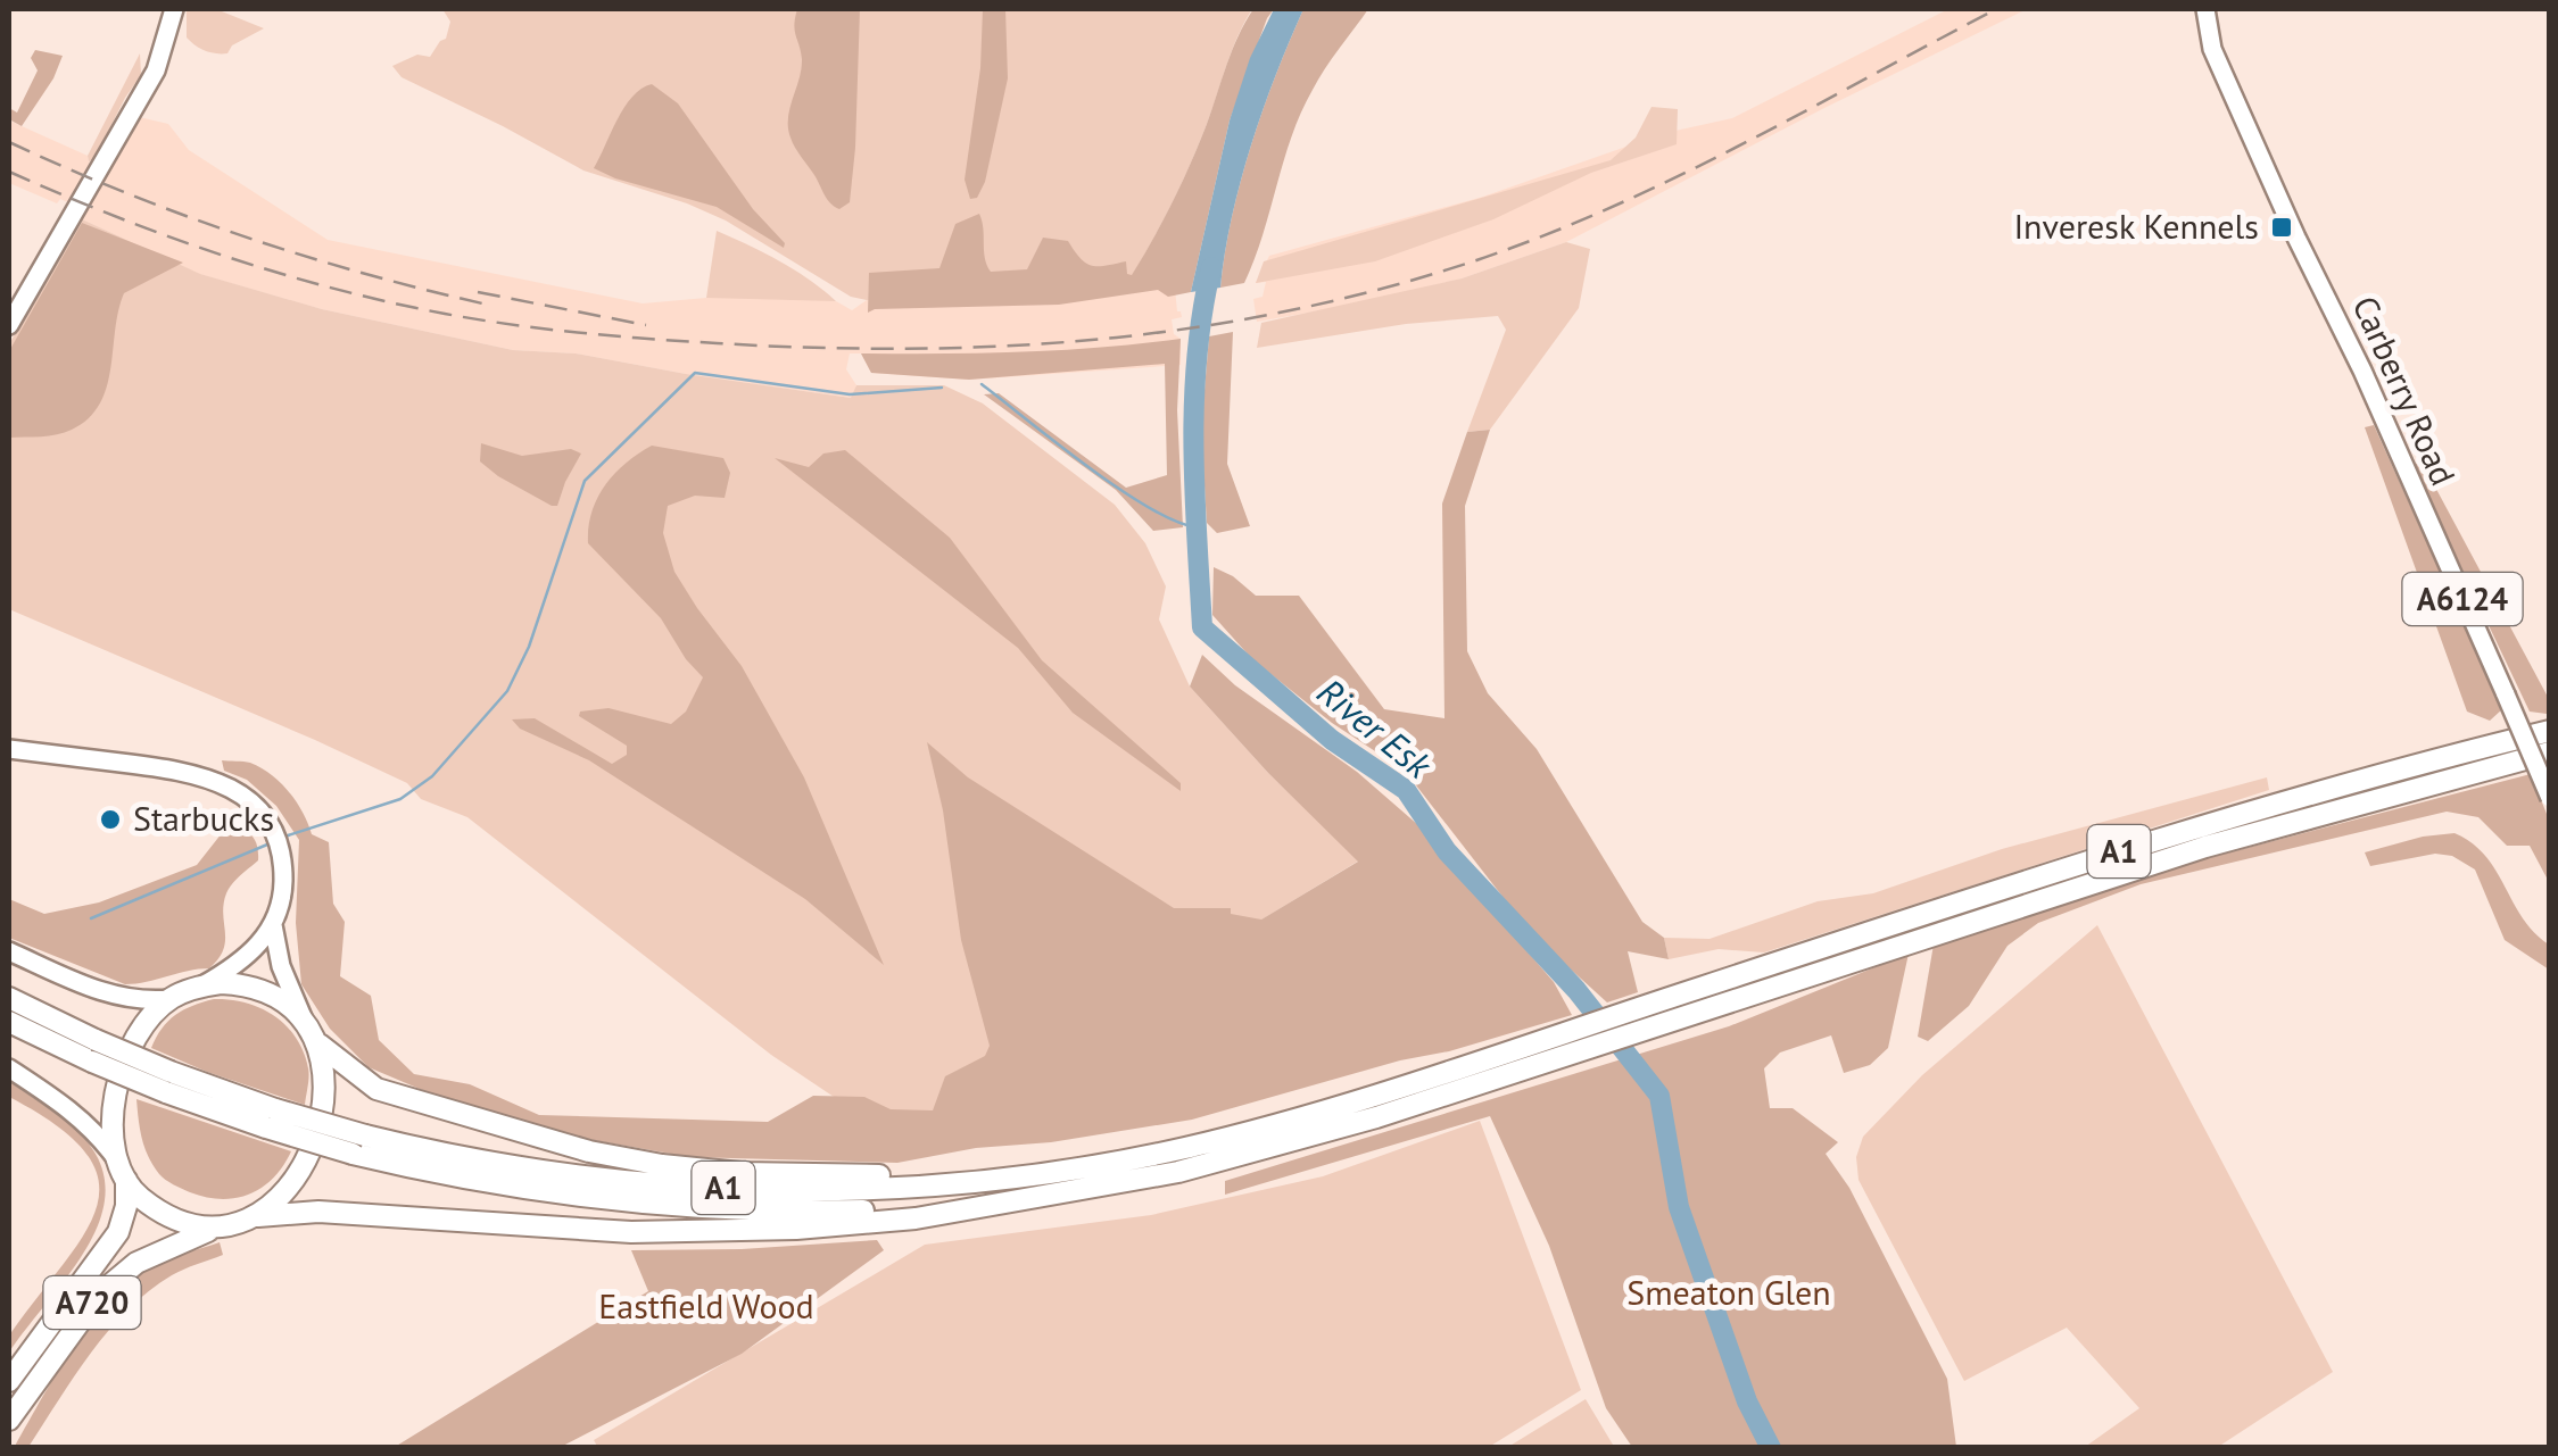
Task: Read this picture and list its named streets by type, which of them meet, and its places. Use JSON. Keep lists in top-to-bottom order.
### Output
{
  "streets": {
    "highway": ["A1", "A720"],
    "main road": ["Carberry Road", "A6124"]
  },
  "crossings": [
    ["A1", "A720"]
  ],
  "water": ["River Esk"],
  "parks": ["Smeaton Glen", "Eastfield Wood"],
  "places": {
    "transit": ["Inveresk Kennels"],
    "other": ["Starbucks"]
  }
}
